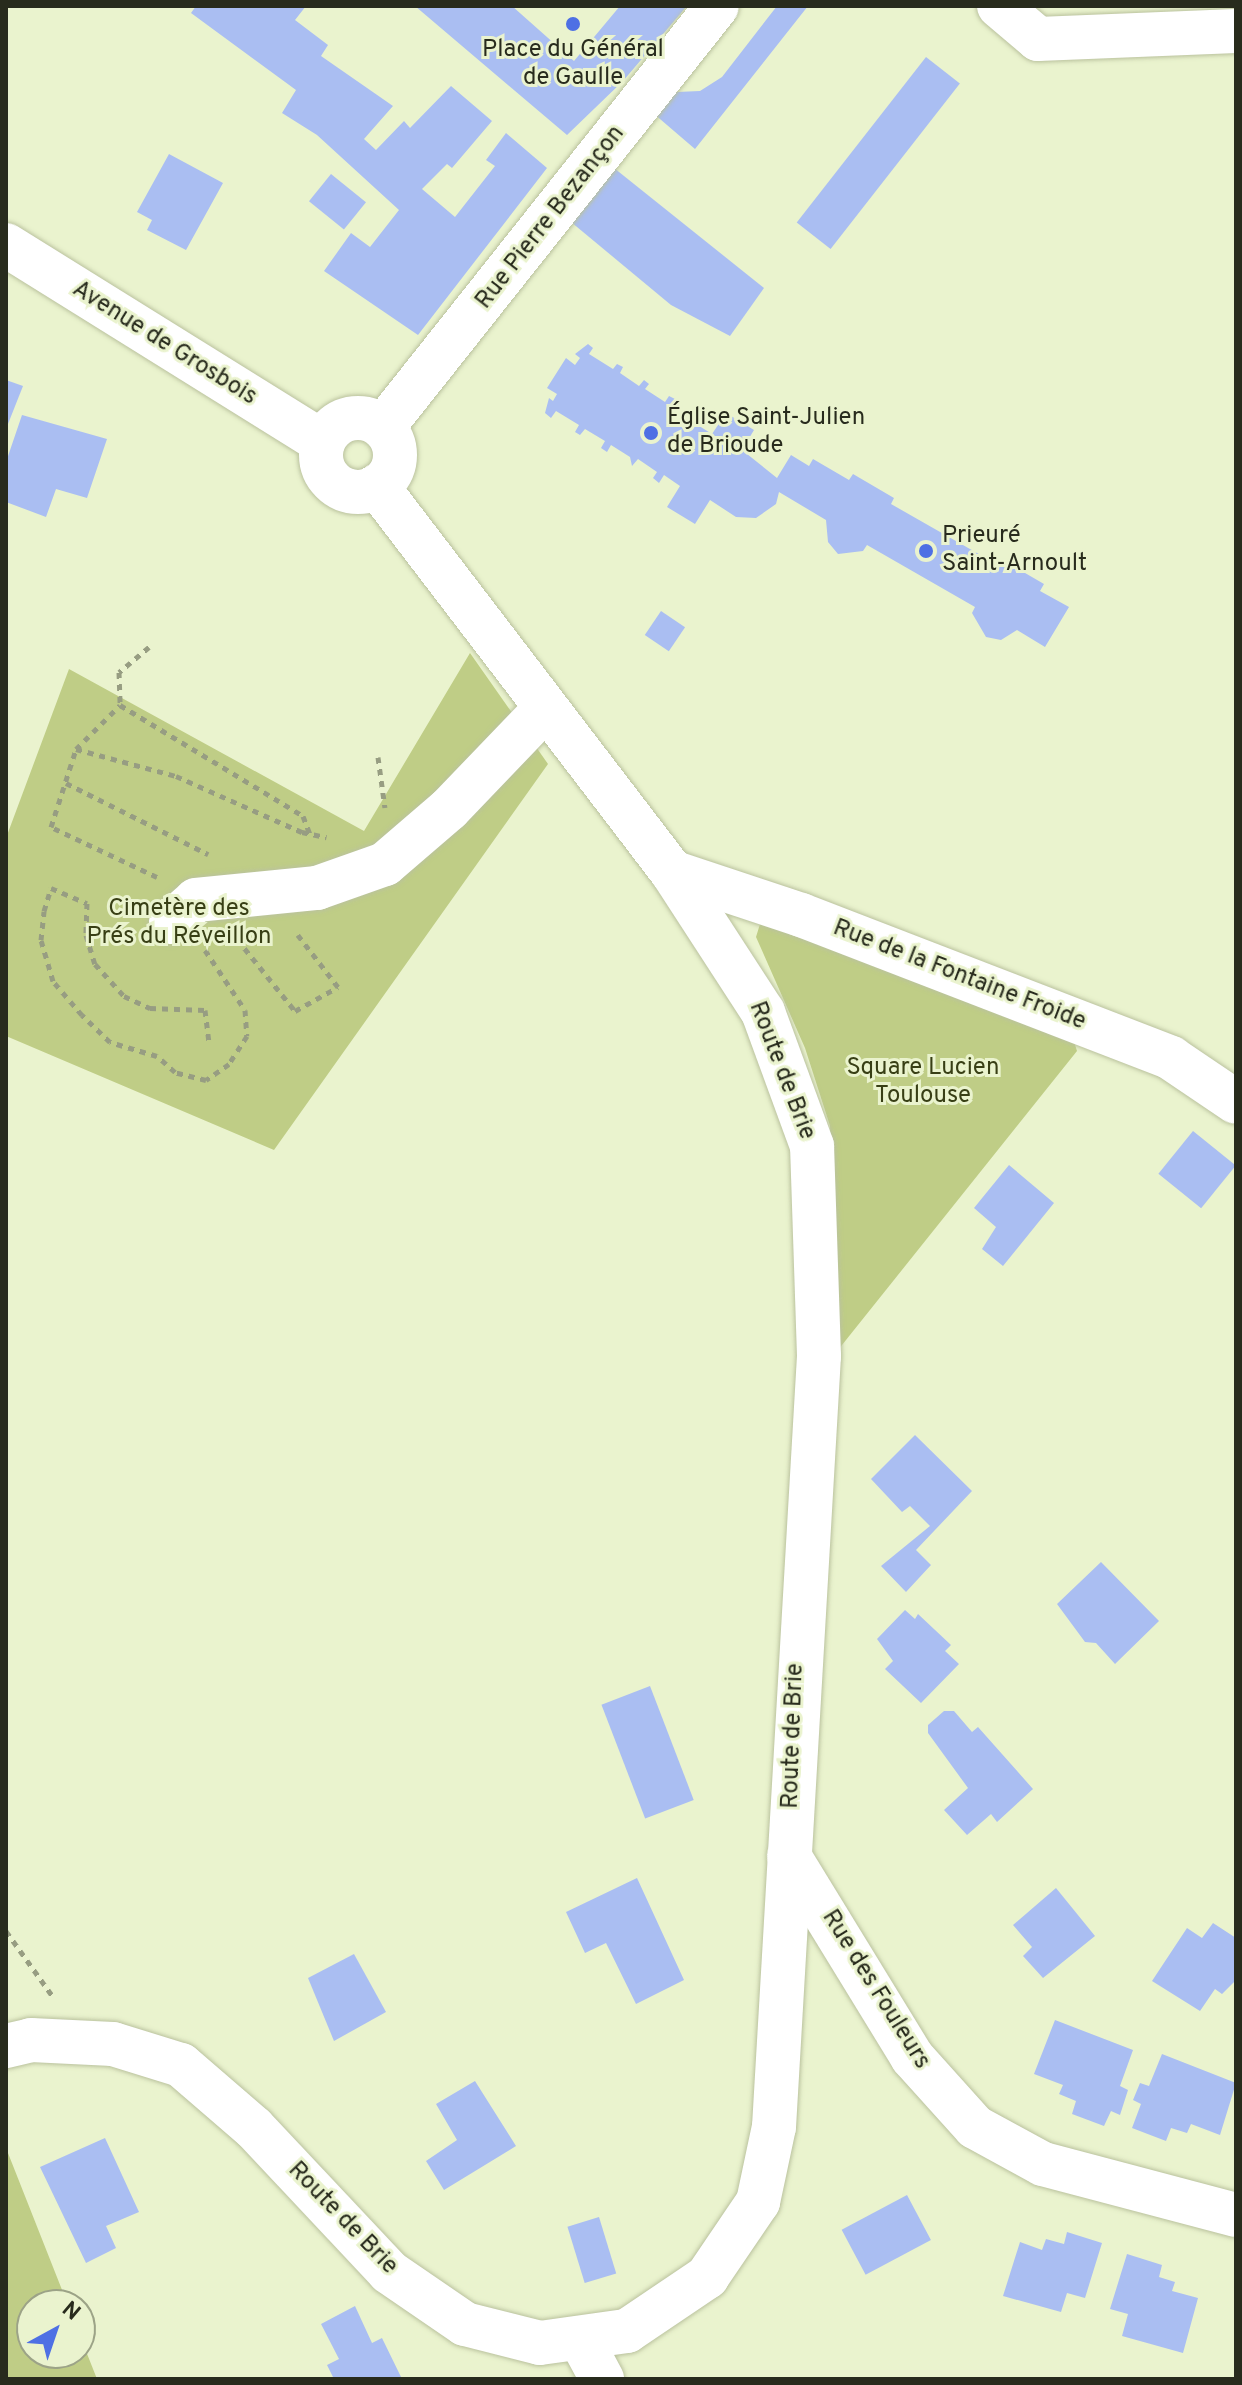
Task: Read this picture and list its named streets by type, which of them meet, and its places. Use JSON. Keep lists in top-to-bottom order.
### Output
{
  "streets": {
    "street": [
      "Rue Pierre Bezançon",
      "Avenue de Grosbois",
      "Rue de la Fontaine Froide",
      "Route de Brie",
      "Rue des Fouleurs"
    ]
  },
  "crossings": [
    ["Rue Pierre Bezançon", "Avenue de Grosbois"],
    ["Rue Pierre Bezançon", "Route de Brie"],
    ["Avenue de Grosbois", "Route de Brie"],
    ["Rue de la Fontaine Froide", "Route de Brie"],
    ["Route de Brie", "Rue des Fouleurs"]
  ],
  "parks": ["Cimetère des Prés du Réveillon", "Square Lucien Toulouse"],
  "places": ["Place du Général de Gaulle", "Église Saint-Julien de Brioude", "Prieuré Saint-Arnoult"],
  "north": "top right"
}
